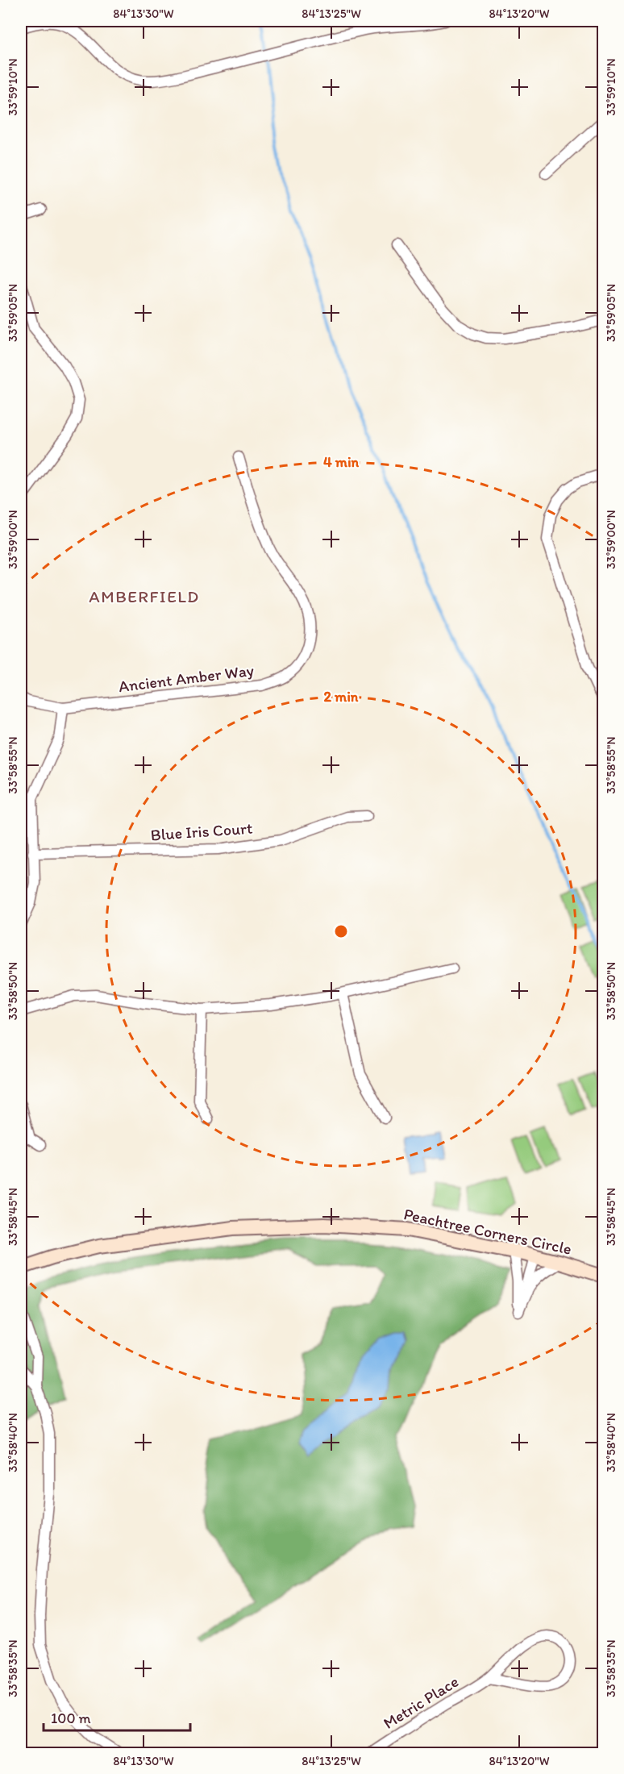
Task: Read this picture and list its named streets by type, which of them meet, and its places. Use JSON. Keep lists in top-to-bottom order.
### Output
{
  "streets": {
    "street": [
      "Ancient Amber Way",
      "Blue Iris Court",
      "Peachtree Corners Circle",
      "Metric Place"
    ]
  },
  "districts": ["AMBERFIELD"],
  "scale_bar": "100 m",
  "coordinates": [
    "84°13'30\"W",
    "84°13'25\"W",
    "84°13'20\"W",
    "33°59'10\"N",
    "33°59'05\"N",
    "33°59'00\"N",
    "33°58'55\"N",
    "33°58'50\"N",
    "33°58'45\"N",
    "33°58'40\"N",
    "33°58'35\"N"
  ],
  "rings": ["4 min", "2 min"]
}
